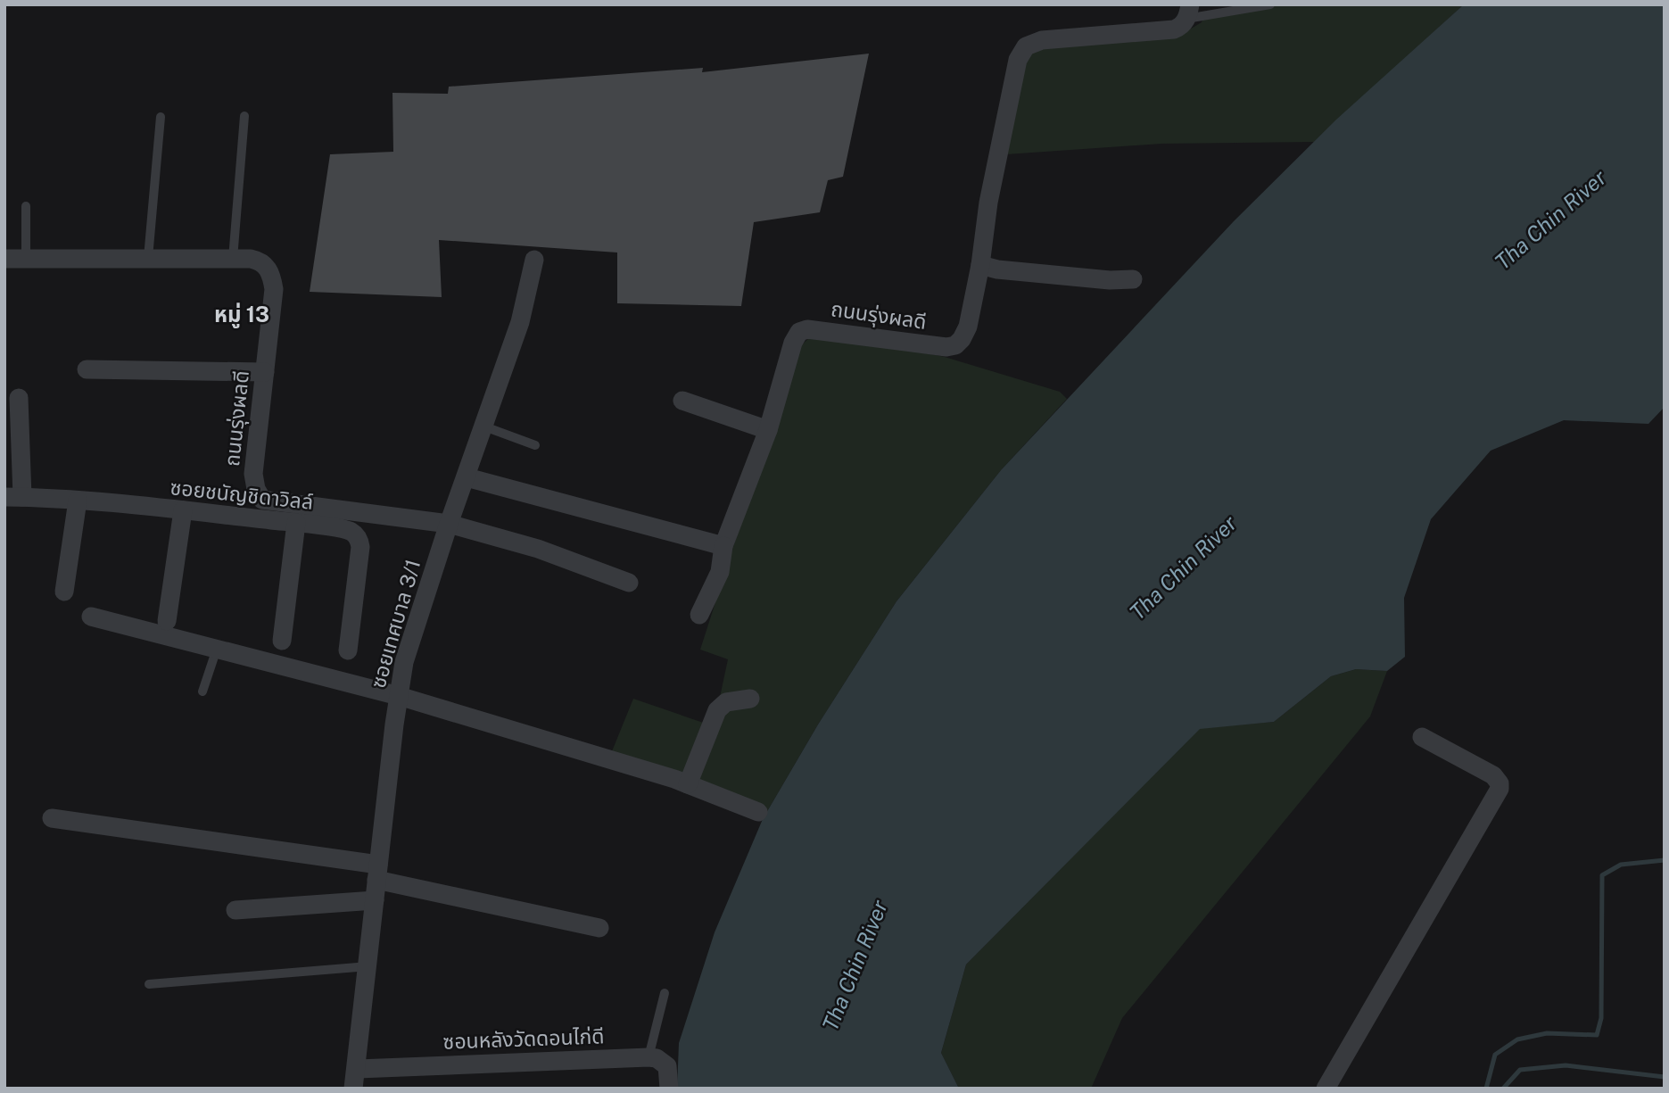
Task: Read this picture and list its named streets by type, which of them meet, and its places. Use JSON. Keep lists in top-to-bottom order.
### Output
{
  "streets": {
    "street": [
      "ถนนรุ่งผลดี",
      "ซอยชนัญชิดาวิลล์",
      "ซอยเทศบาล 3/1",
      "ซอนหลังวัดดอนไก่ดี"
    ]
  },
  "crossings": [
    ["ถนนรุ่งผลดี", "ซอยเทศบาล 3/1"],
    ["ซอยเทศบาล 3/1", "ซอนหลังวัดดอนไก่ดี"]
  ],
  "districts": ["หมู่ 13"],
  "water": ["Tha Chin River"]
}
